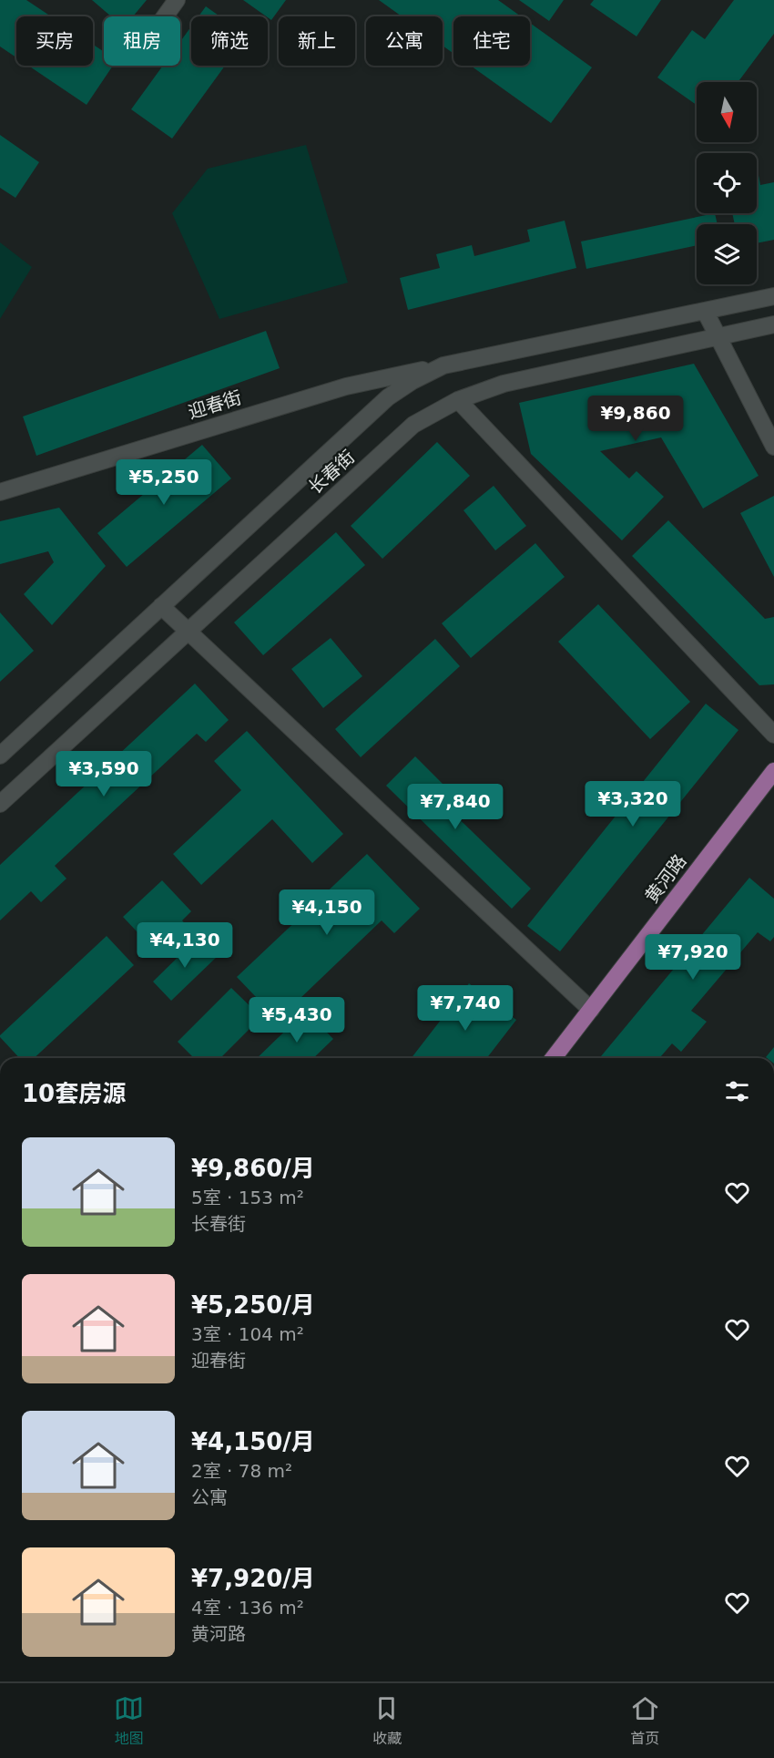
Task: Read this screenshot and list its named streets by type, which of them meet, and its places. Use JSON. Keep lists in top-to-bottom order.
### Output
{
  "streets": {
    "main road": ["黄河路"],
    "street": ["迎春街", "长春街"]
  },
  "crossings": [
    ["迎春街", "长春街"]
  ],
  "north": "bottom",
  "page": {
    "chip": [
      "买房",
      "租房",
      "筛选",
      "新上",
      "公寓",
      "住宅"
    ],
    "price": [
      "¥9,860",
      "¥5,250",
      "¥3,590",
      "¥3,320",
      "¥7,840",
      "¥4,150",
      "¥4,130",
      "¥7,920",
      "¥7,740",
      "¥5,430"
    ],
    "heading": "10套房源",
    "list": [
      {
        "name": "¥9,860/月",
        "note": "5室 · 153 m² · 长春街"
      },
      {
        "name": "¥5,250/月",
        "note": "3室 · 104 m² · 迎春街"
      },
      {
        "name": "¥4,150/月",
        "note": "2室 · 78 m² · 公寓"
      },
      {
        "name": "¥7,920/月",
        "note": "4室 · 136 m² · 黄河路"
      }
    ],
    "tabs": ["地图", "收藏", "首页"]
  }
}
